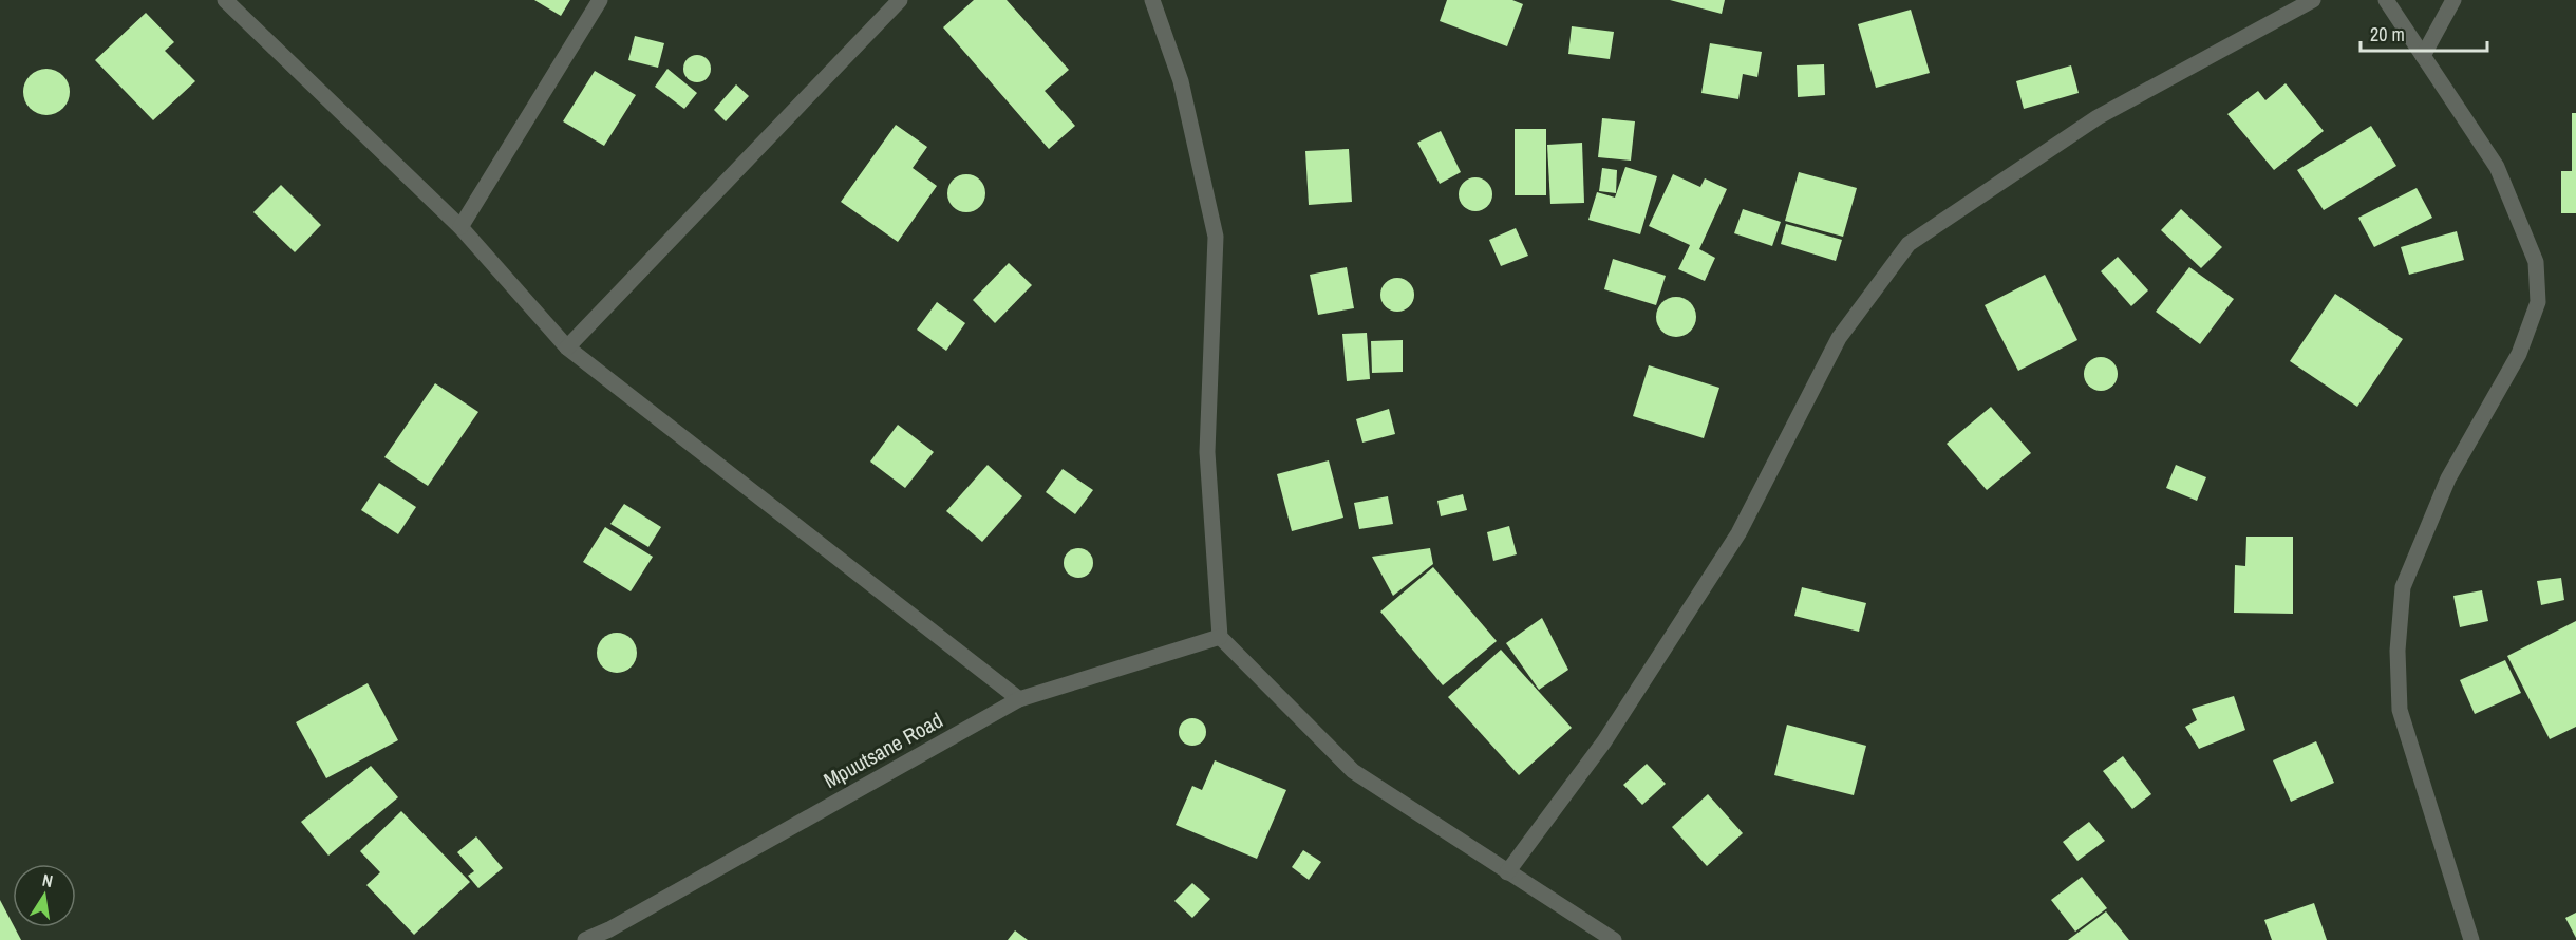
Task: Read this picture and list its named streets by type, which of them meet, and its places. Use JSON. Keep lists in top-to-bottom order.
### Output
{
  "streets": {
    "street": ["Mpuutsane Road"]
  },
  "scale_bar": "20 m",
  "north": "top"
}
